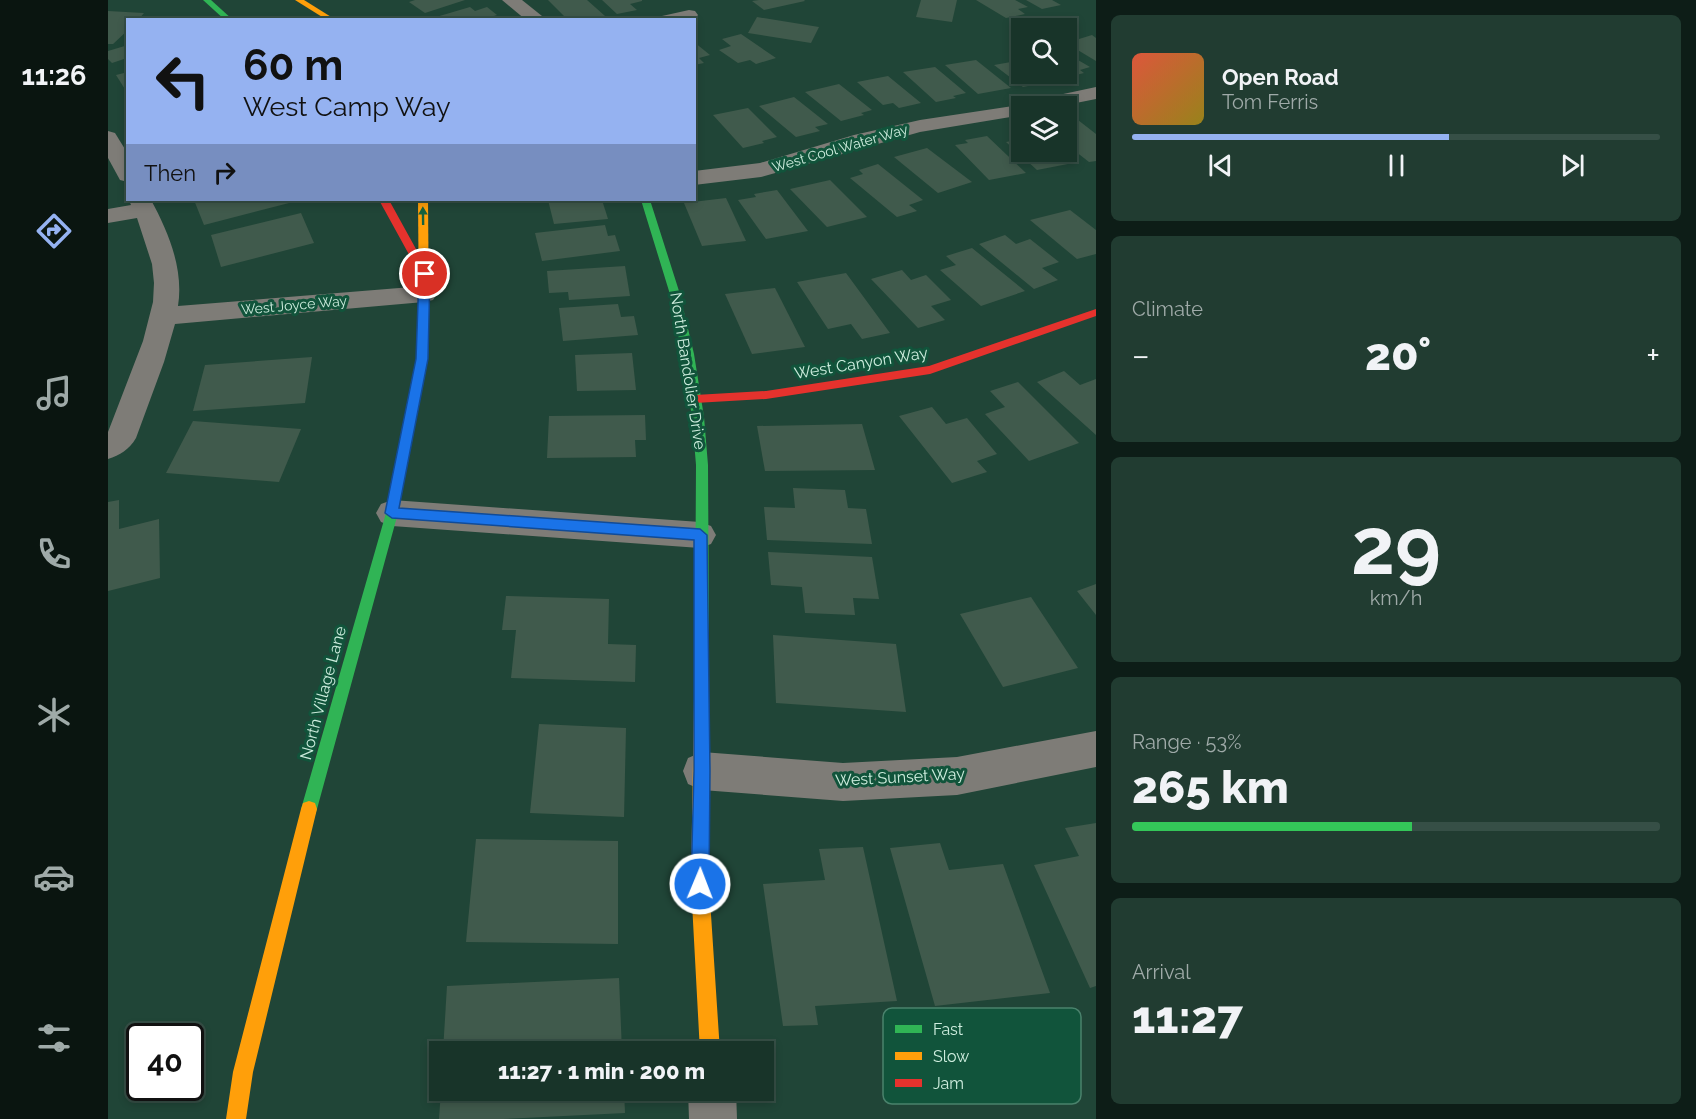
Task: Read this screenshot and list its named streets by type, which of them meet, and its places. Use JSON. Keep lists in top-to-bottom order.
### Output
{
  "streets": {
    "street": [
      "West Cool Water Way",
      "West Joyce Way",
      "West Canyon Way",
      "North Bandolier Drive",
      "North Village Lane",
      "West Sunset Way"
    ]
  },
  "crossings": [
    ["West Joyce Way", "North Village Lane"],
    ["West Canyon Way", "North Bandolier Drive"],
    ["North Bandolier Drive", "West Sunset Way"]
  ],
  "legend": ["Fast", "Slow", "Jam"],
  "page": {
    "tabs": "11:26",
    "turn": ["60 m", "West Camp Way"],
    "song": ["Open Road", "Tom Ferris"],
    "then": "Then",
    "tile": [
      "Climate",
      ["29", "km/h"],
      ["Range · 53%", "265 km"],
      ["Arrival", "11:27"]
    ],
    "heat": ["−", "20°", "+"],
    "limit": "40",
    "trip": "11:27 · 1 min · 200 m"
  }
}
